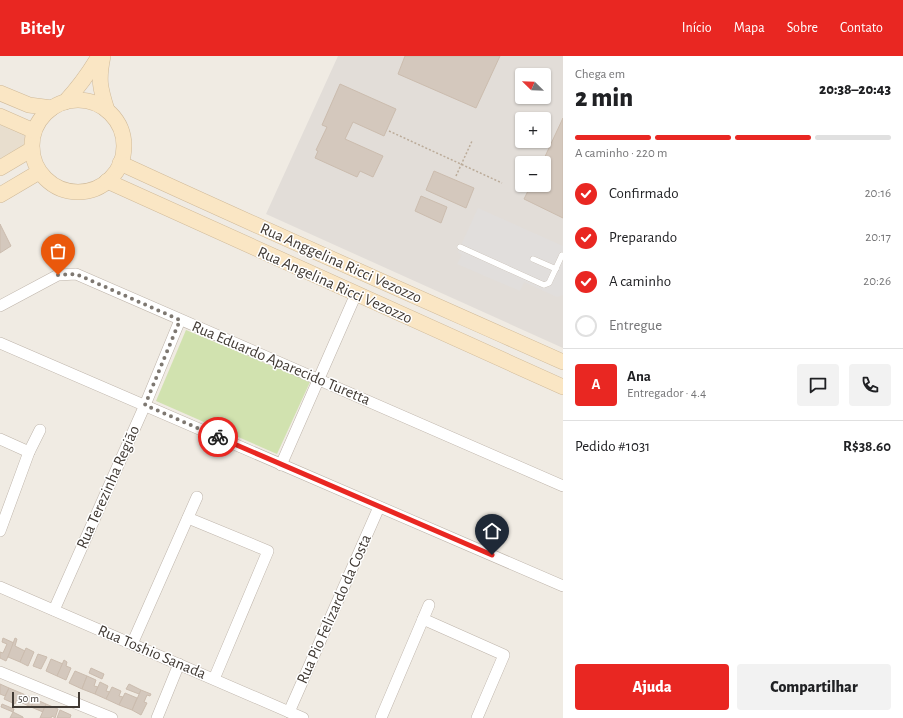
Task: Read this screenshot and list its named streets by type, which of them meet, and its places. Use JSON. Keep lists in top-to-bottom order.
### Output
{
  "streets": {
    "main road": ["Rua Anggelina Ricci Vezozzo", "Rua Angelina Ricci Vezozzo"],
    "street": [
      "Rua Eduardo Aparecido Turetta",
      "Rua Terezinha Região",
      "Rua Pio Felizardo da Costa",
      "Rua Toshio Sanada"
    ]
  },
  "crossings": [
    ["Rua Anggelina Ricci Vezozzo", "Rua Angelina Ricci Vezozzo"],
    ["Rua Eduardo Aparecido Turetta", "Rua Terezinha Região"],
    ["Rua Terezinha Região", "Rua Toshio Sanada"],
    ["Rua Pio Felizardo da Costa", "Rua Toshio Sanada"]
  ],
  "scale_bar": "50 m",
  "north": "top left",
  "page": {
    "header": "Bitely",
    "nav": [
      "Início",
      "Mapa",
      "Sobre",
      "Contato"
    ],
    "heading": ["2 min", "Chega em", "20:38–20:43"],
    "panel": [
      "Ana",
      "Entregador · 4.4",
      "Pedido #1031",
      "R$38.60"
    ],
    "map_buttons": ["+", "−"],
    "bar": "A caminho · 220 m",
    "list": [
      ["Confirmado", "20:16"],
      ["Preparando", "20:17"],
      ["A caminho", "20:26"],
      "Entregue"
    ],
    "round": "A",
    "buttons": ["Ajuda", "Compartilhar"],
    "scale": "50 m"
  }
}
